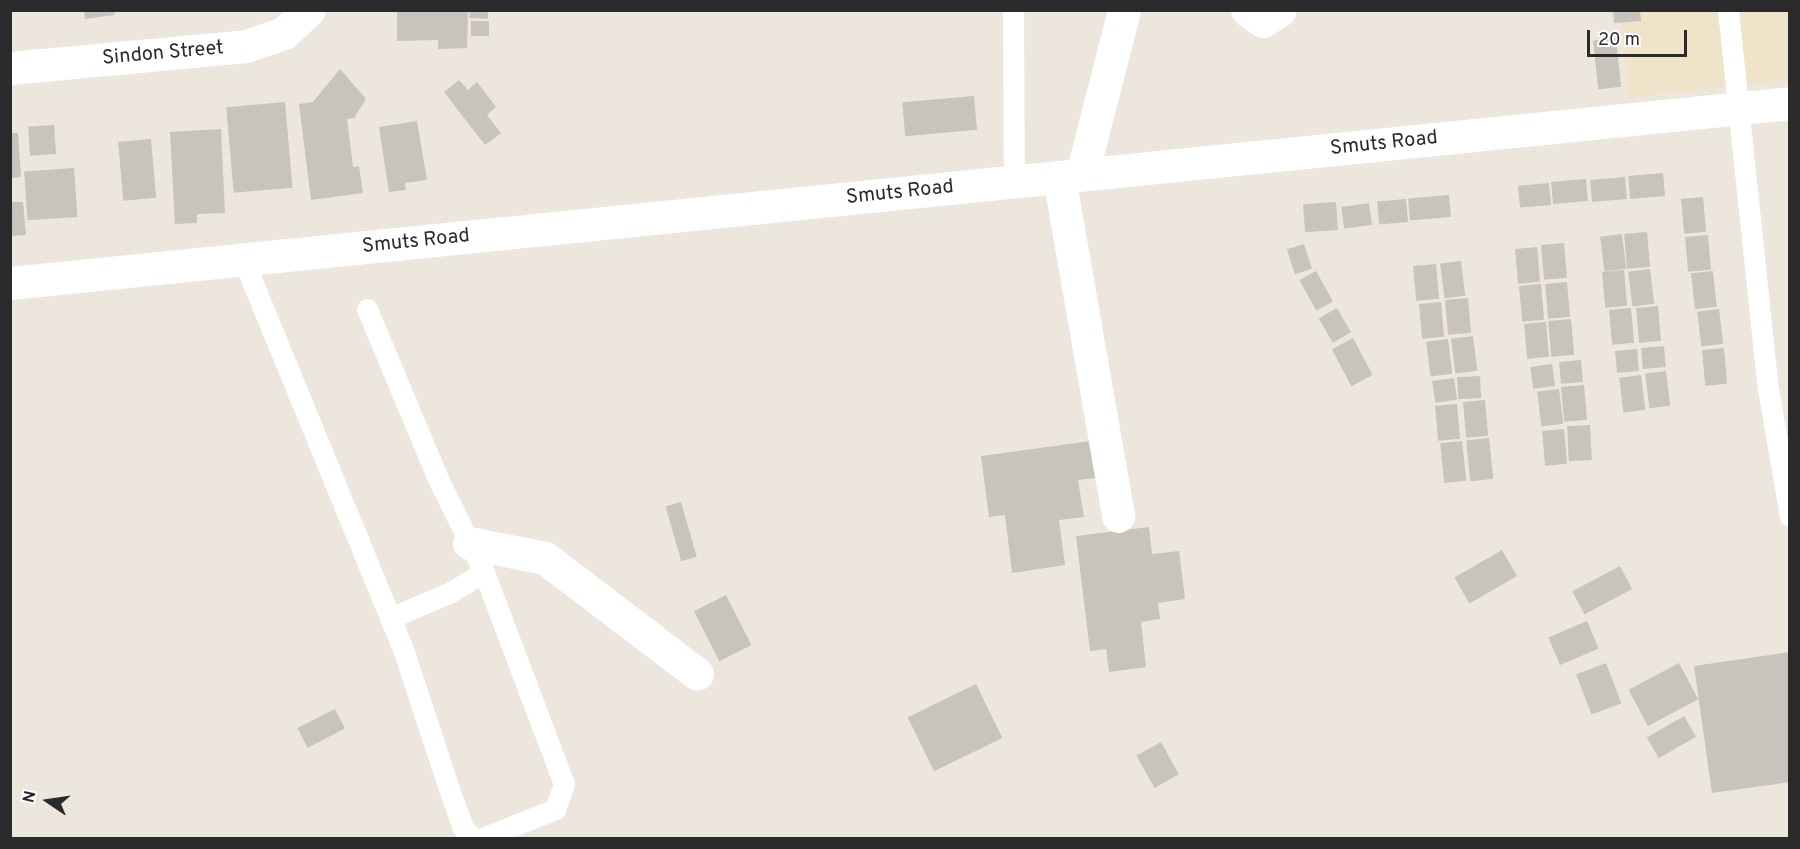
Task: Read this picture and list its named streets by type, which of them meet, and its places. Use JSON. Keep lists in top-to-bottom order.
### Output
{
  "streets": {
    "street": ["Sindon Street", "Smuts Road"]
  },
  "scale_bar": "20 m",
  "north": "left"
}
